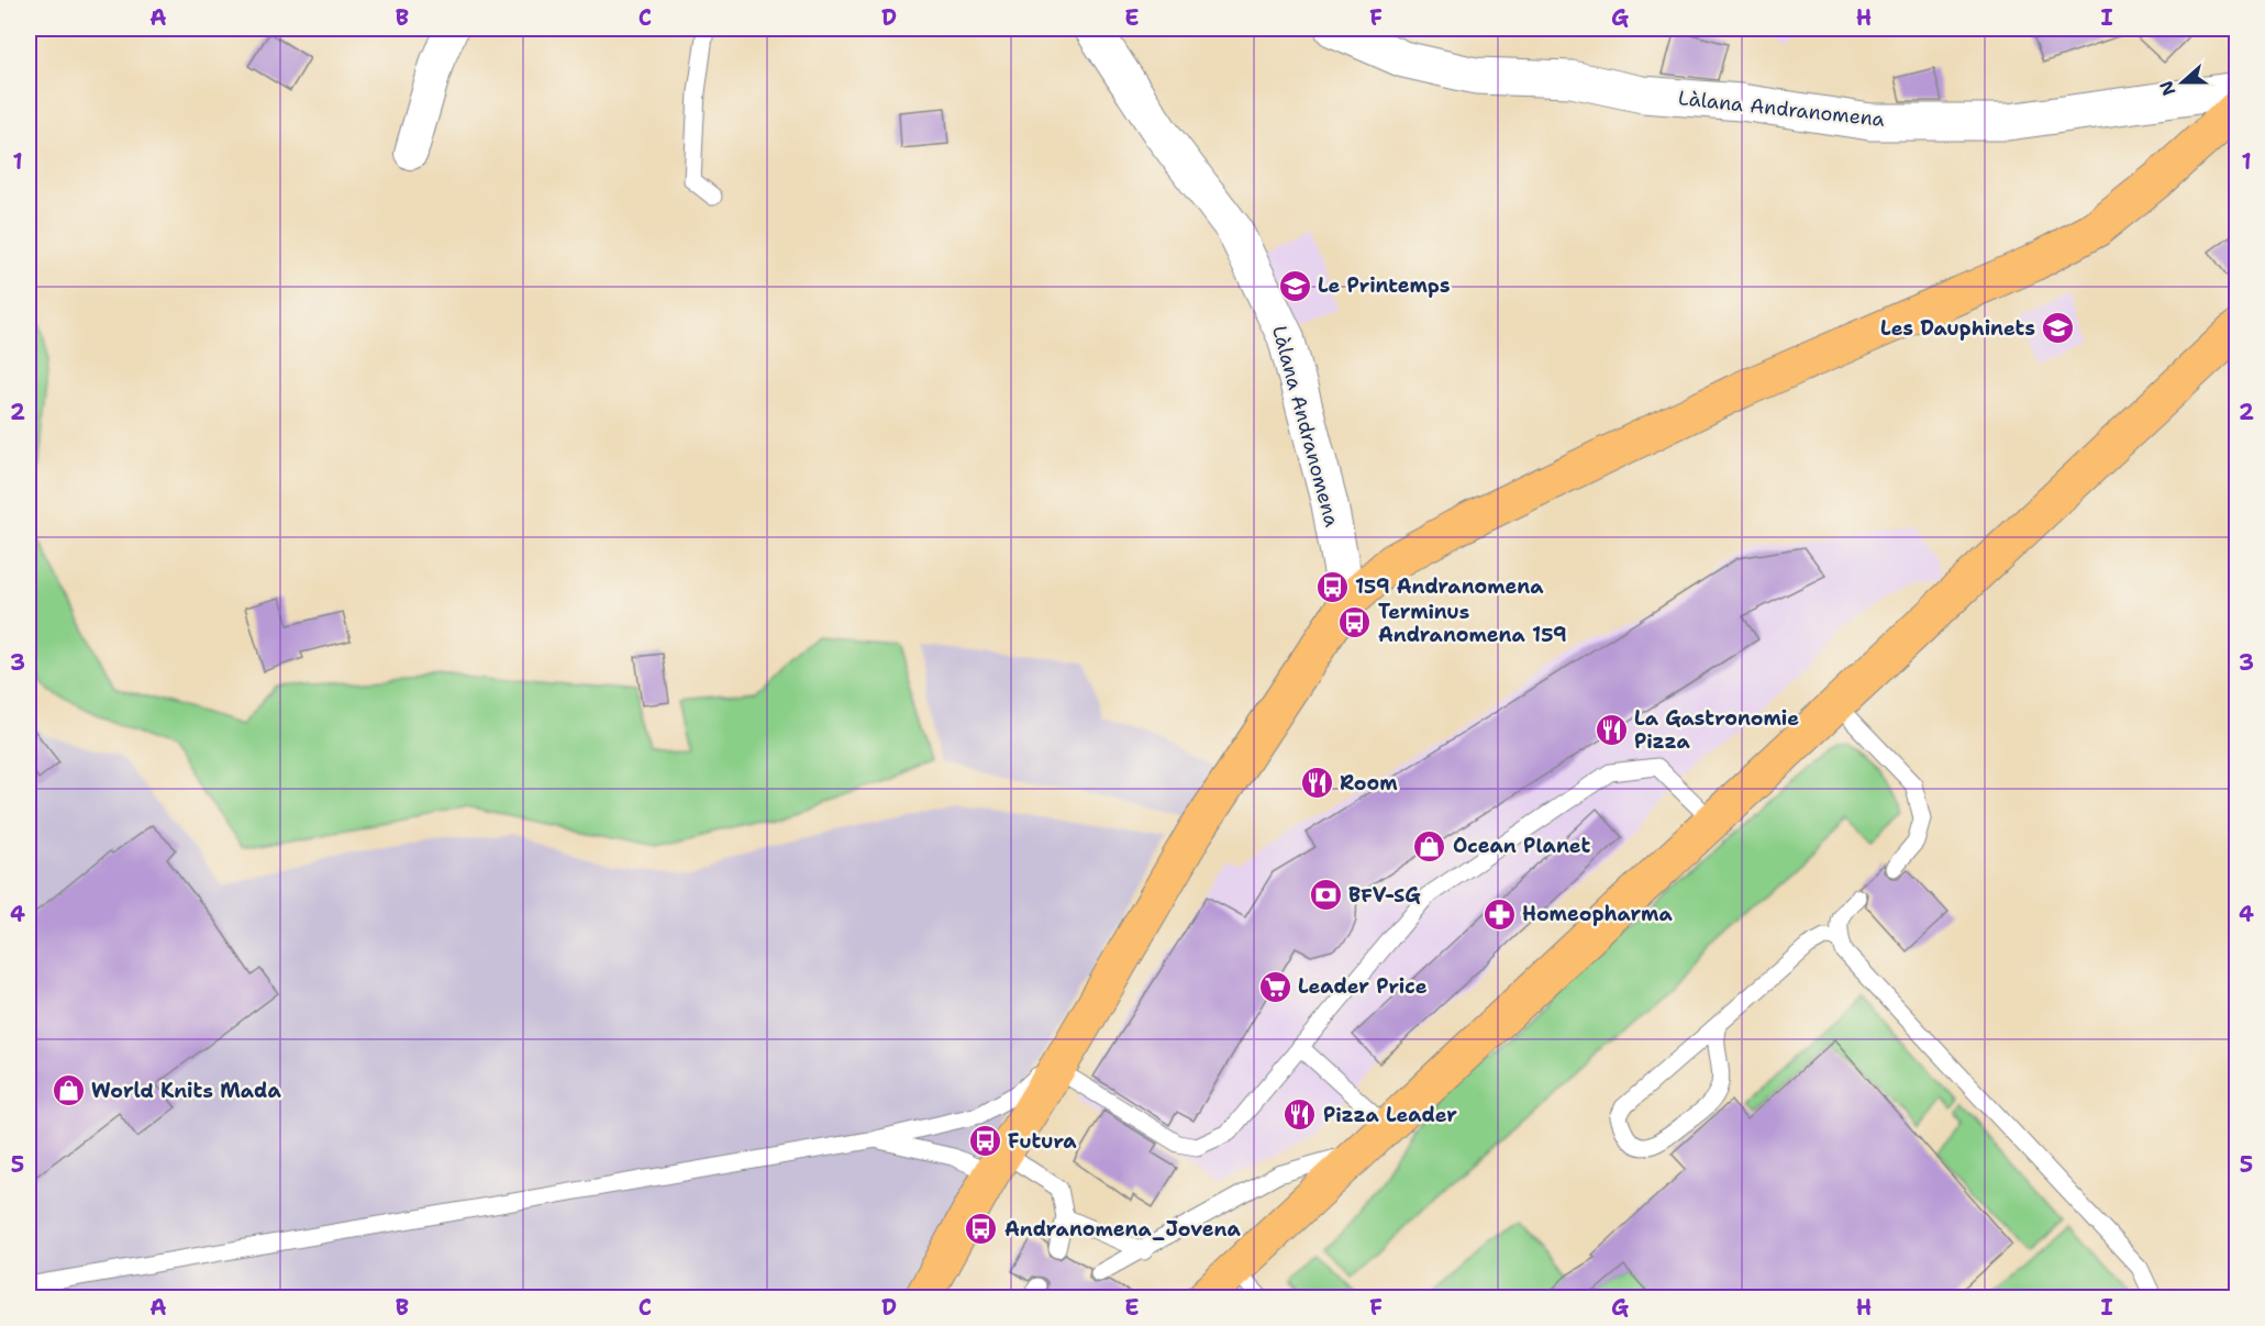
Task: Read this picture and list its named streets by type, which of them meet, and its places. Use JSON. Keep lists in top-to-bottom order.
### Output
{
  "streets": {
    "street": ["Làlana Andranomena"]
  },
  "places": {
    "school or university": ["Le Printemps", "Les Dauphinets"],
    "bus stop": [
      "159 Andranomena",
      "Terminus Andranomena 159",
      "Futura",
      "Andranomena_Jovena"
    ],
    "restaurant": ["La Gastronomie Pizza", "Room", "Pizza Leader"],
    "shop": ["Ocean Planet", "World Knits Mada"],
    "bank": ["BFV-SG"],
    "pharmacy": ["Homeopharma"],
    "supermarket": ["Leader Price"]
  },
  "north": "left",
  "grid": {
    "columns": [
      "A",
      "B",
      "C",
      "D",
      "E",
      "F",
      "G",
      "H",
      "I"
    ],
    "rows": [
      "1",
      "2",
      "3",
      "4",
      "5"
    ]
  }
}
